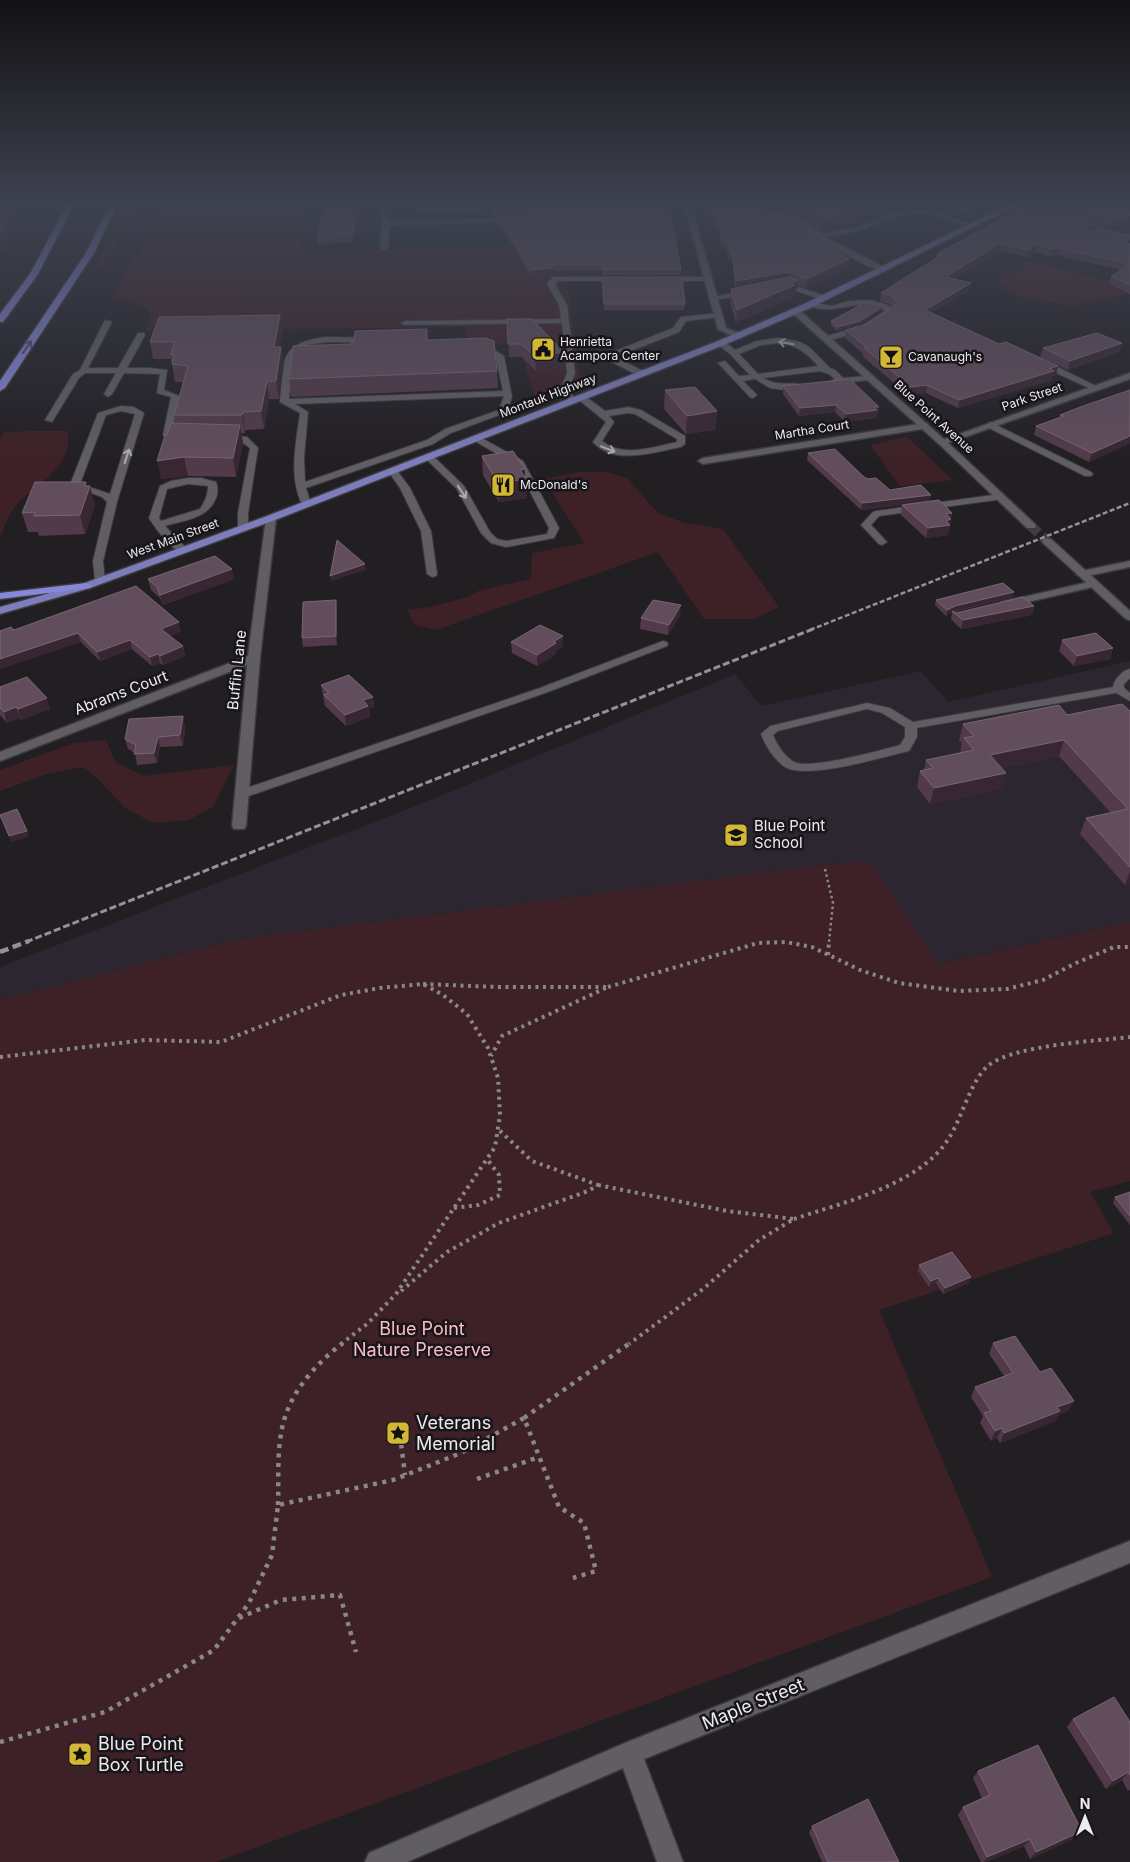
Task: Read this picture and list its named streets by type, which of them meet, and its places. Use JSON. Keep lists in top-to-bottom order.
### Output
{
  "streets": {
    "main road": ["Montauk Highway", "West Main Street"],
    "street": [
      "Park Street",
      "Blue Point Avenue",
      "Martha Court",
      "Buffin Lane",
      "Abrams Court",
      "Maple Street"
    ]
  },
  "crossings": [
    ["Montauk Highway", "Blue Point Avenue"],
    ["Montauk Highway", "West Main Street"],
    ["Montauk Highway", "Buffin Lane"],
    ["Park Street", "Blue Point Avenue"],
    ["Blue Point Avenue", "Martha Court"],
    ["West Main Street", "Buffin Lane"],
    ["Buffin Lane", "Abrams Court"]
  ],
  "parks": ["Blue Point Nature Preserve"],
  "places": {
    "public building": ["Henrietta Acampora Center"],
    "bar": ["Cavanaugh's"],
    "restaurant": ["McDonald's"],
    "school or university": ["Blue Point School"],
    "place": ["Veterans Memorial", "Blue Point Box Turtle"]
  },
  "north": "top"
}
